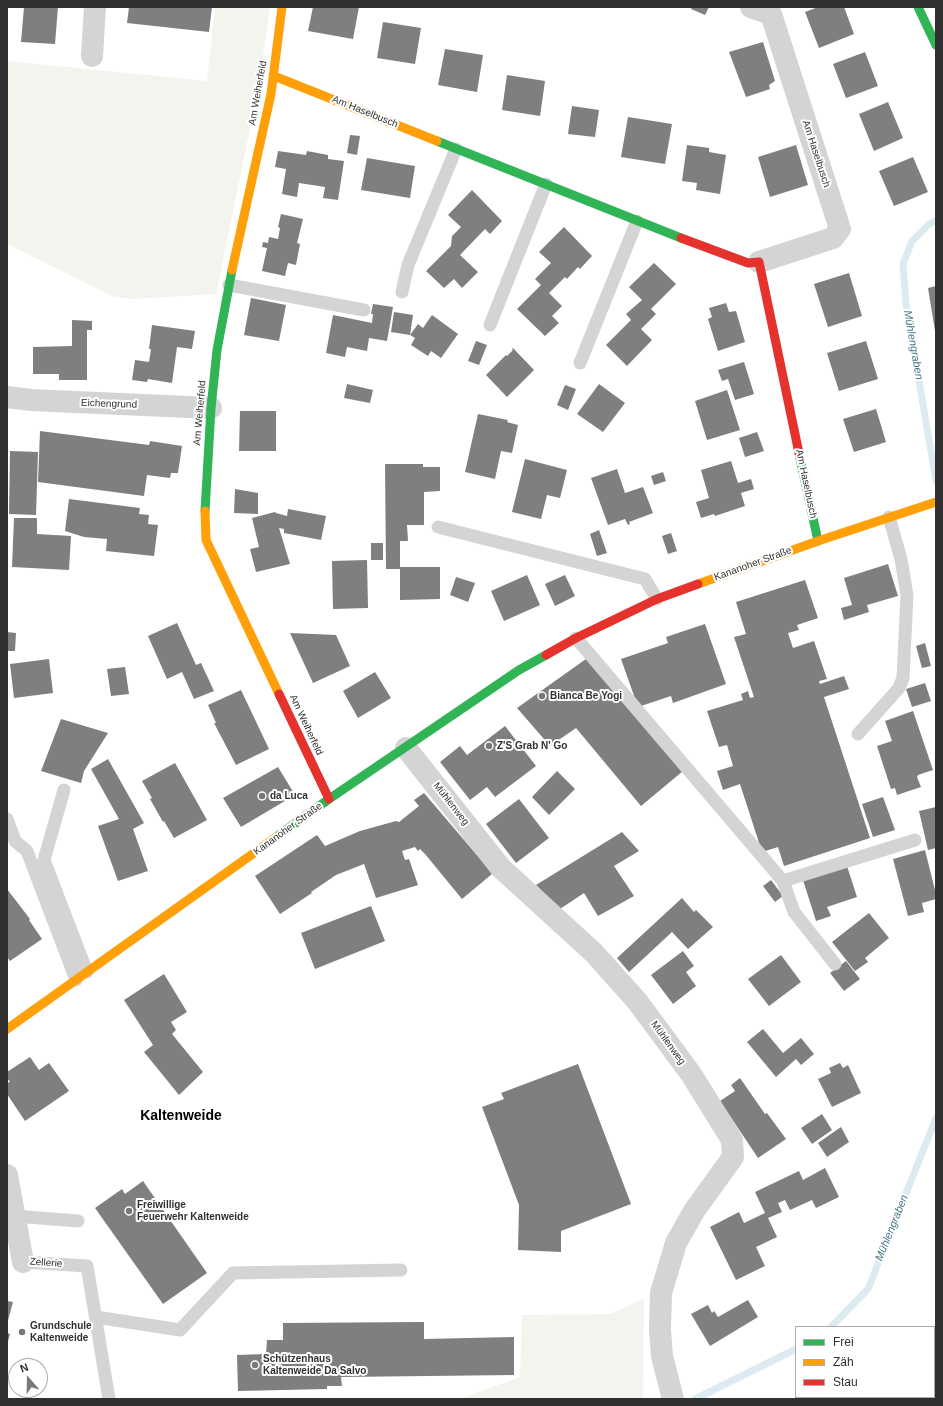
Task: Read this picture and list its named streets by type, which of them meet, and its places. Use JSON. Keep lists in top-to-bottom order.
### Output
{
  "streets": {
    "street": [
      "Am Weiherfeld",
      "Am Haselbusch",
      "Eichengrund",
      "Kananoher Straße",
      "Mühlenweg",
      "Zellerie"
    ]
  },
  "crossings": [
    ["Am Weiherfeld", "Am Haselbusch"],
    ["Am Weiherfeld", "Eichengrund"],
    ["Am Weiherfeld", "Kananoher Straße"],
    ["Am Haselbusch", "Kananoher Straße"],
    ["Kananoher Straße", "Mühlenweg"]
  ],
  "districts": ["Kaltenweide"],
  "water": ["Mühlengraben"],
  "places": [
    "Bianca Be Yogi",
    "Z'S Grab N' Go",
    "da Luca",
    "Freiwillige Feuerwehr Kaltenweide",
    "Grundschule Kaltenweide",
    "Schützenhaus Kaltenweide Da Salvo"
  ],
  "legend": ["Frei", "Zäh", "Stau"],
  "north": "top"
}
